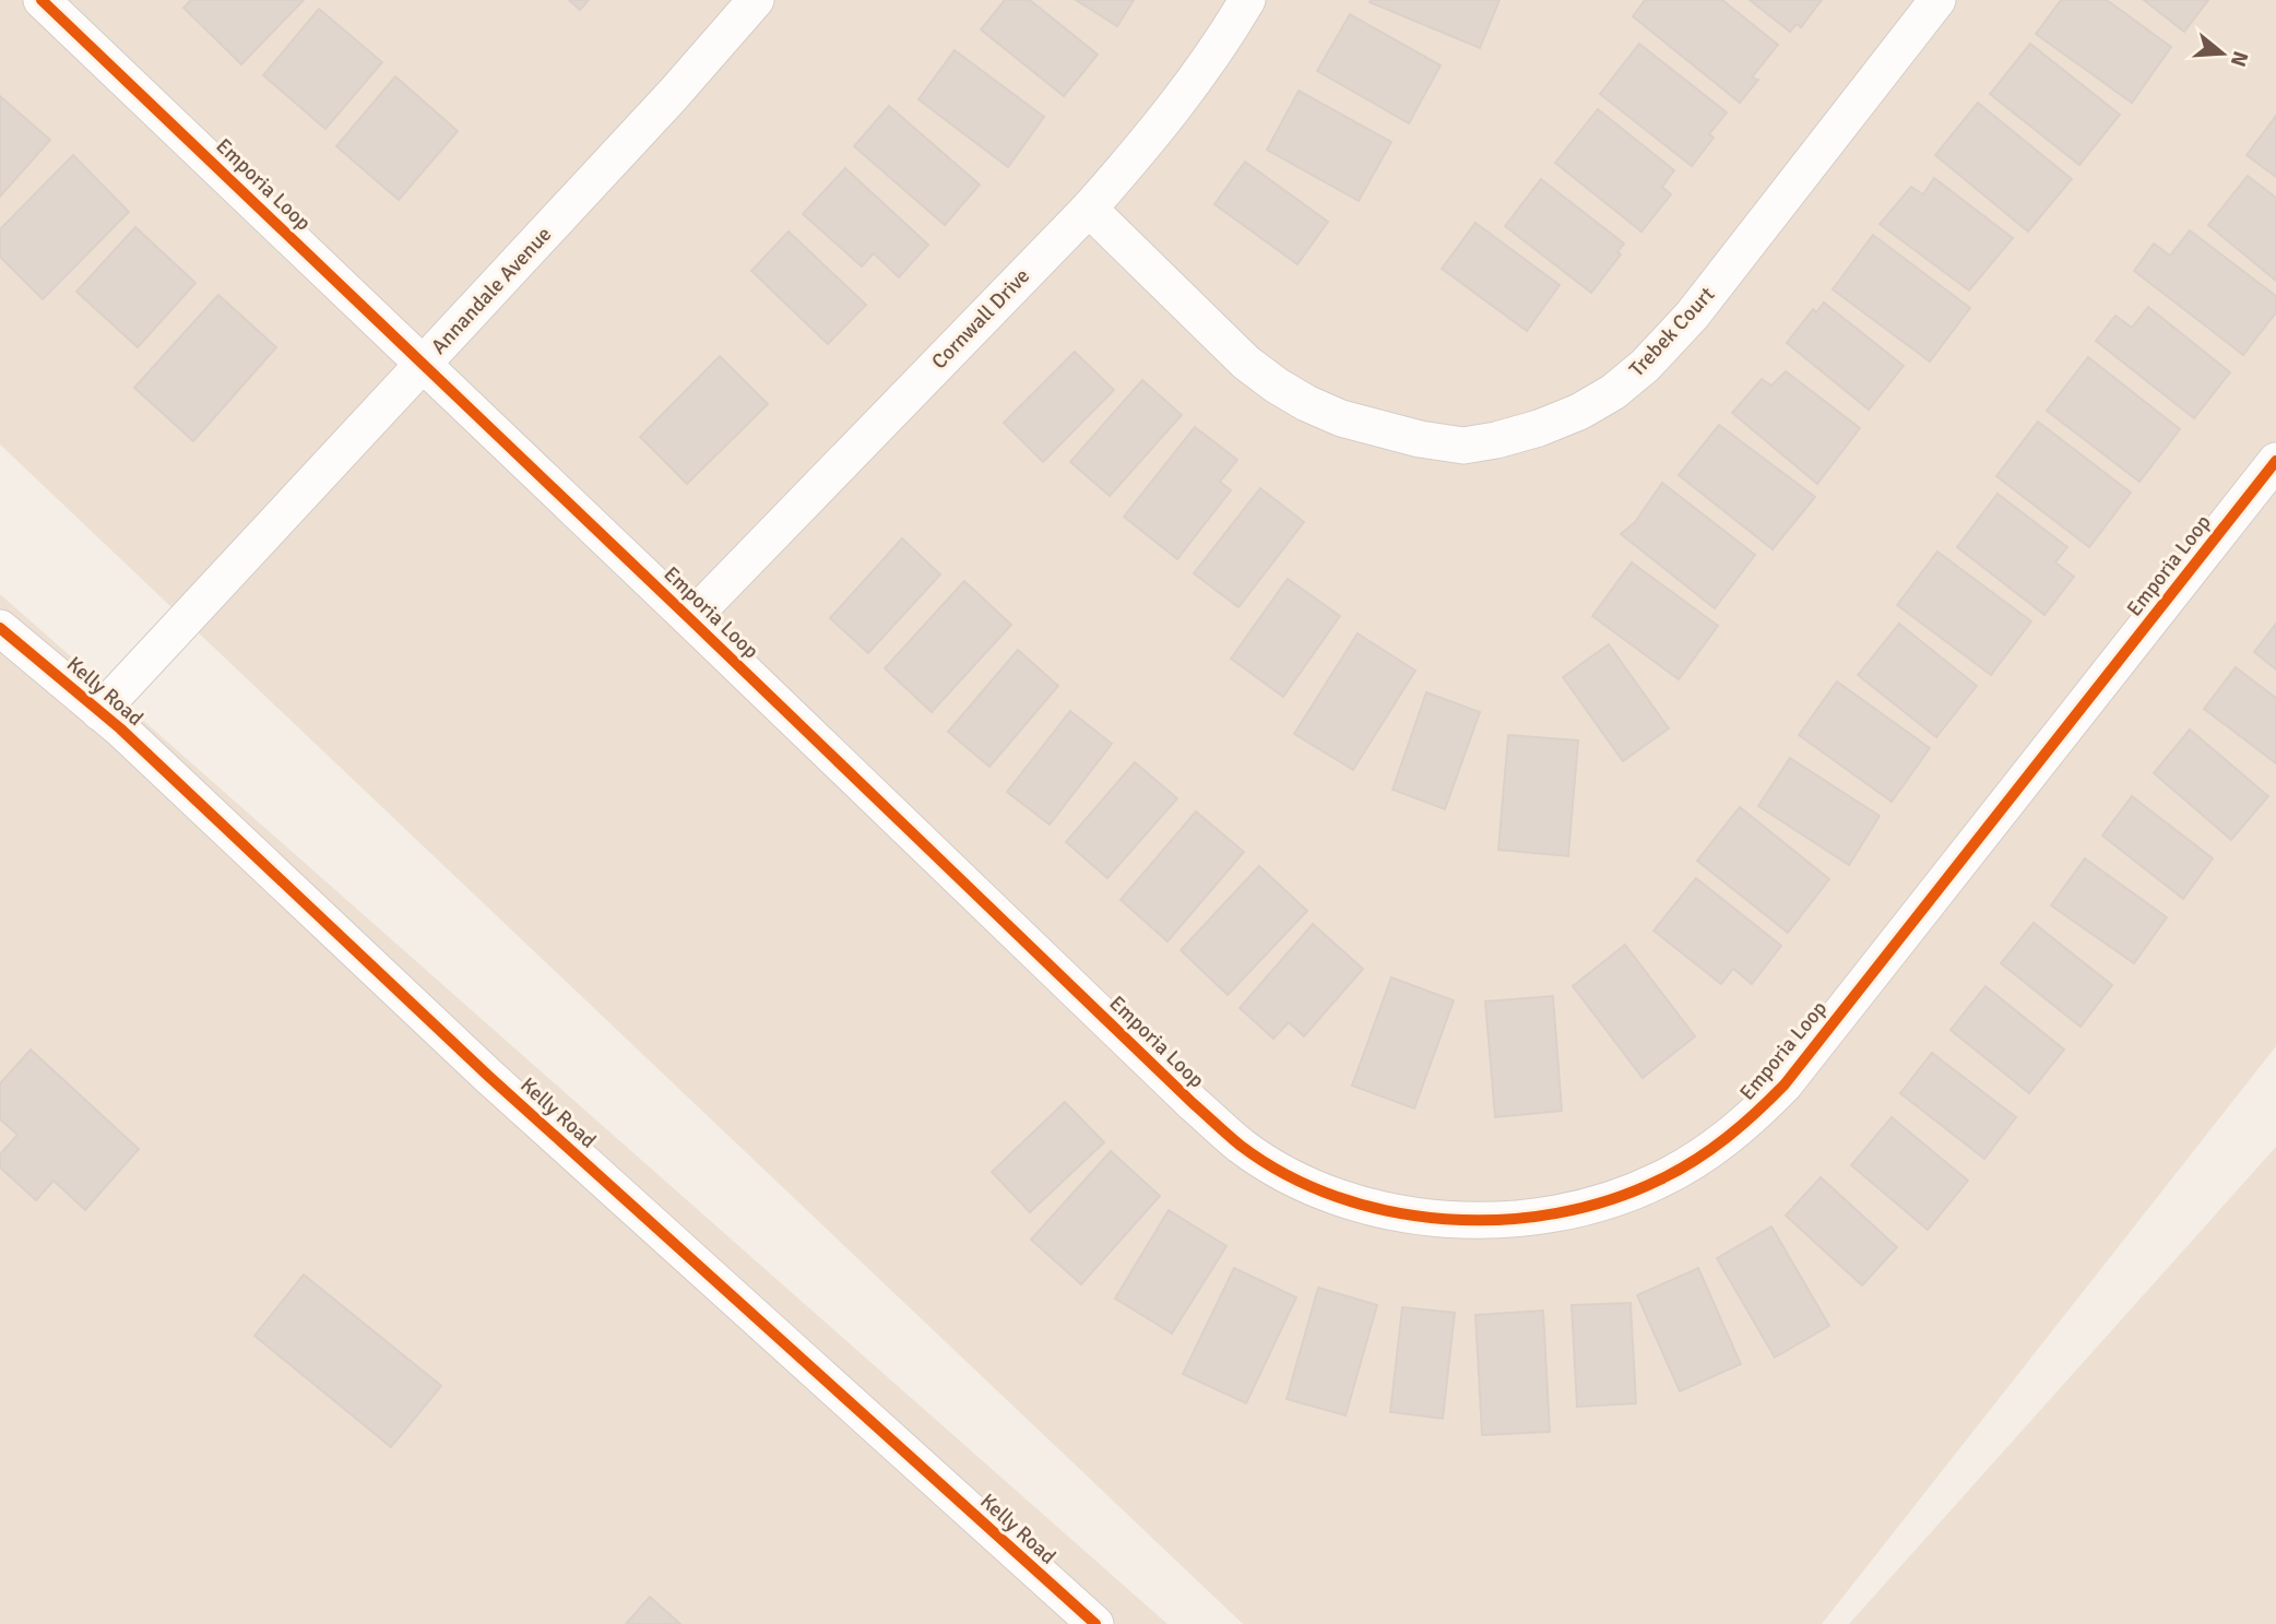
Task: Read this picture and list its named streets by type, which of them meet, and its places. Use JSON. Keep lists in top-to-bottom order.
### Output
{
  "streets": {
    "street": [
      "Emporia Loop",
      "Annandale Avenue",
      "Cornwall Drive",
      "Trebek Court",
      "Kelly Road"
    ]
  },
  "crossings": [
    ["Emporia Loop", "Annandale Avenue"],
    ["Emporia Loop", "Cornwall Drive"],
    ["Annandale Avenue", "Kelly Road"],
    ["Cornwall Drive", "Trebek Court"]
  ],
  "north": "right"
}
